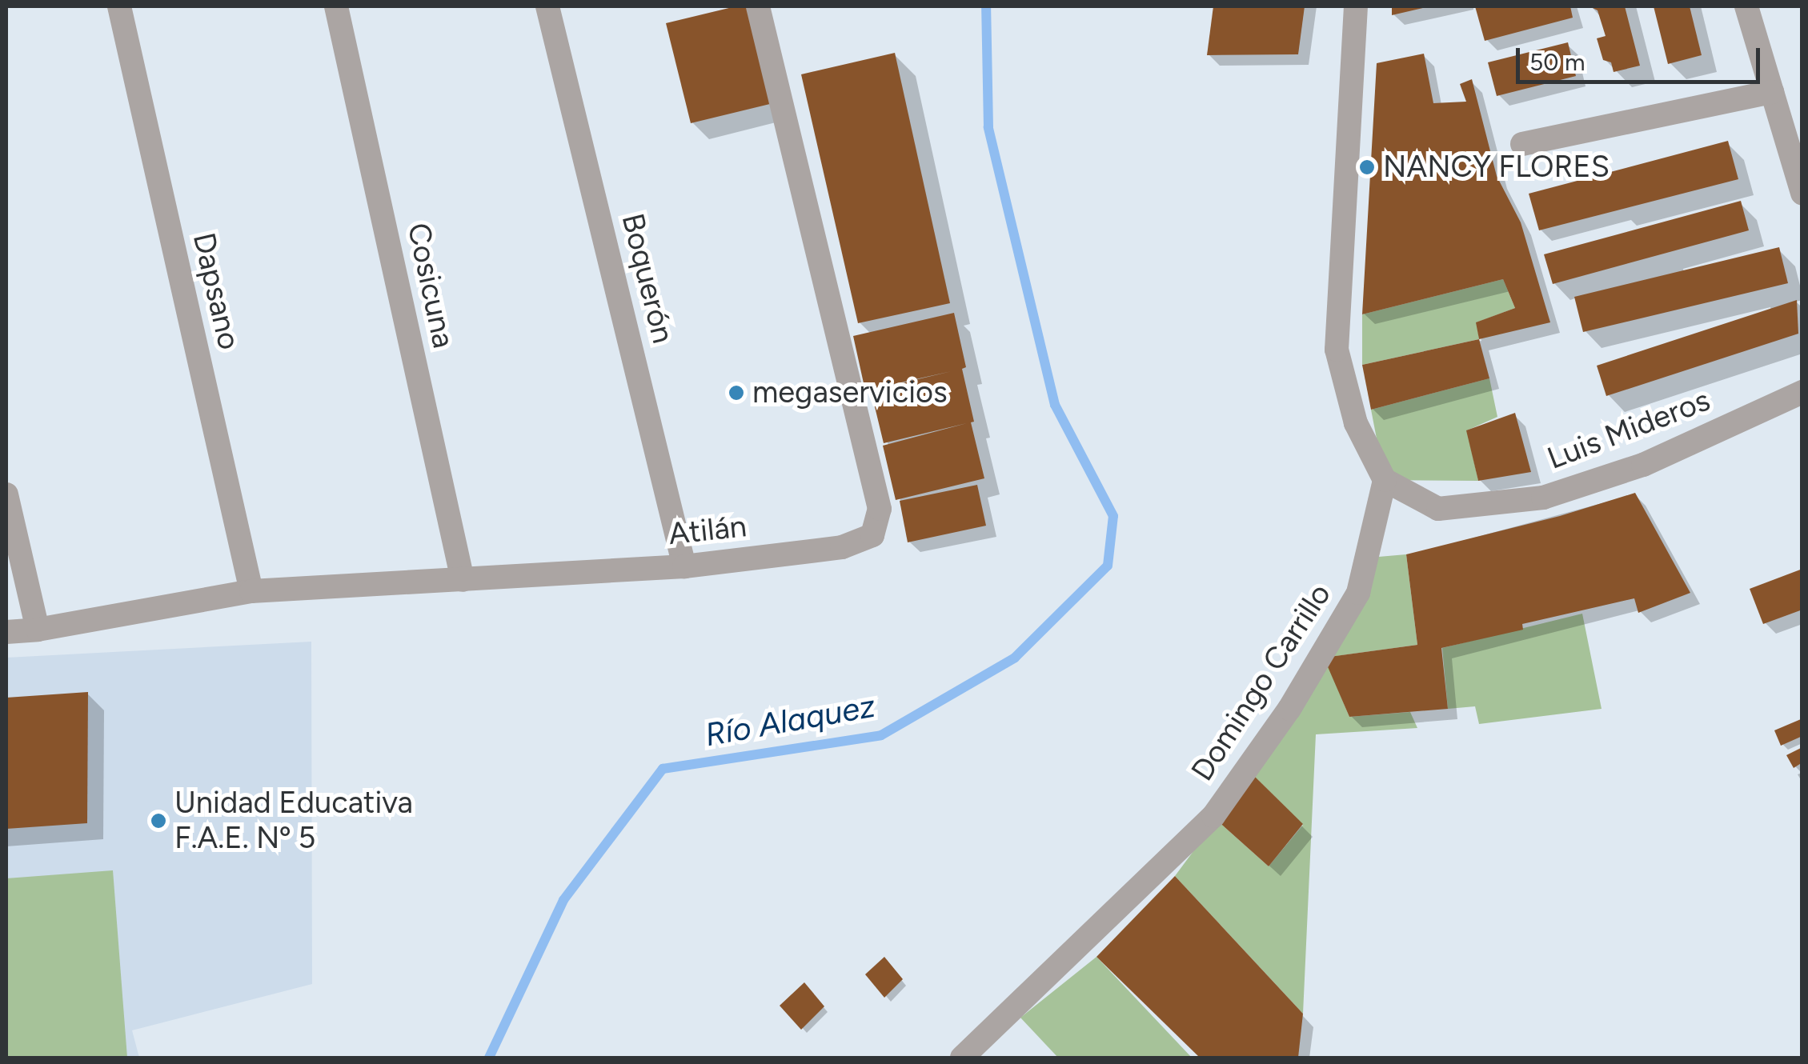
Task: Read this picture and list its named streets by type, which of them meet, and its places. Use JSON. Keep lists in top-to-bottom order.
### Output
{
  "streets": {
    "street": [
      "Boquerón",
      "Cosicuna",
      "Dapsano",
      "Luis Mideros",
      "Atilán",
      "Domingo Carrillo"
    ]
  },
  "crossings": [
    ["Boquerón", "Atilán"],
    ["Cosicuna", "Atilán"],
    ["Dapsano", "Atilán"],
    ["Luis Mideros", "Domingo Carrillo"]
  ],
  "water": ["Río Alaquez"],
  "places": ["NANCY FLORES", "megaservicios", "Unidad Educativa F.A.E. Nº 5"],
  "scale_bar": "50 m"
}
